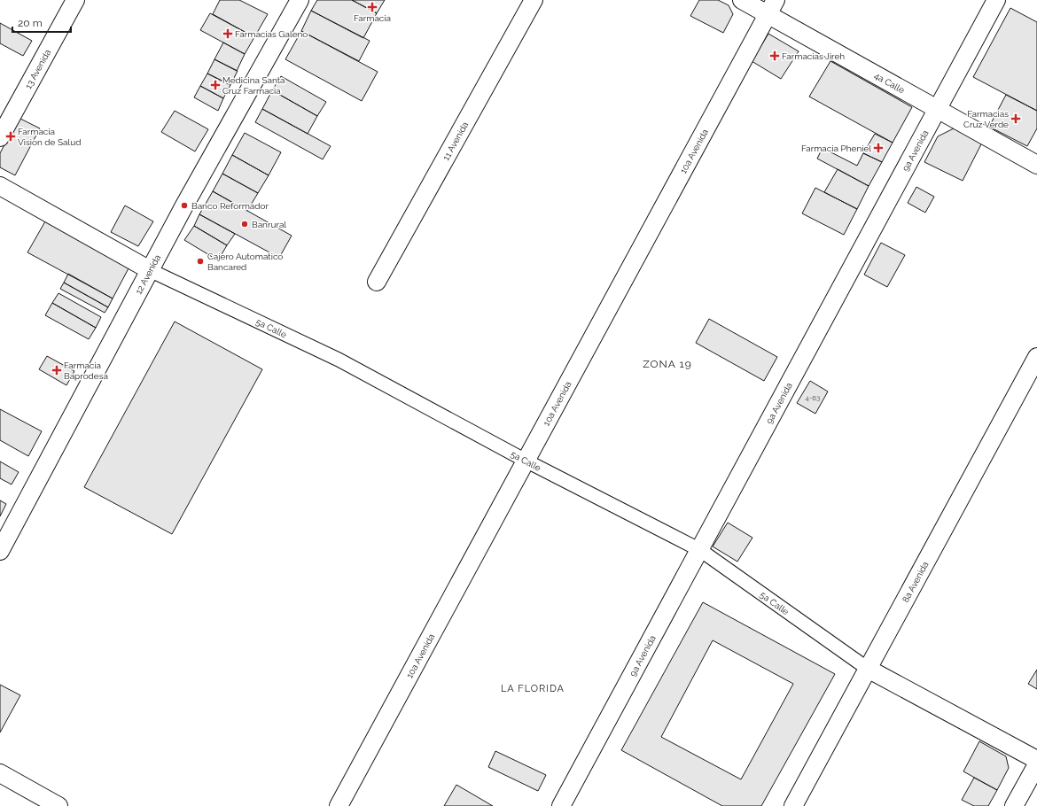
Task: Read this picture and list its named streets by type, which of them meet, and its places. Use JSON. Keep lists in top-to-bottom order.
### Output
{
  "streets": {
    "street": [
      "13 Avenida",
      "4a Calle",
      "11 Avenida",
      "10a Avenida",
      "9a Avenida",
      "12 Avenida",
      "5a Calle",
      "8a Avenida"
    ]
  },
  "crossings": [
    ["4a Calle", "10a Avenida"],
    ["4a Calle", "9a Avenida"],
    ["10a Avenida", "5a Calle"],
    ["9a Avenida", "5a Calle"],
    ["12 Avenida", "5a Calle"],
    ["5a Calle", "8a Avenida"]
  ],
  "districts": ["ZONA 19", "LA FLORIDA"],
  "places": {
    "health": [
      "Farmacia",
      "Farmacias Galeno",
      "Farmacias Jireh",
      "Medicina Santa Cruz Farmacia",
      "Farmacias Cruz Verde",
      "Farmacia Vision de Salud",
      "Farmacia Pheniel",
      "Farmacia Baprodesa"
    ],
    "other": ["Banco Reformador", "Banrural", "Cajero Automatico Bancared"]
  },
  "house_numbers": ["4-63"],
  "scale_bar": "20 m"
}
